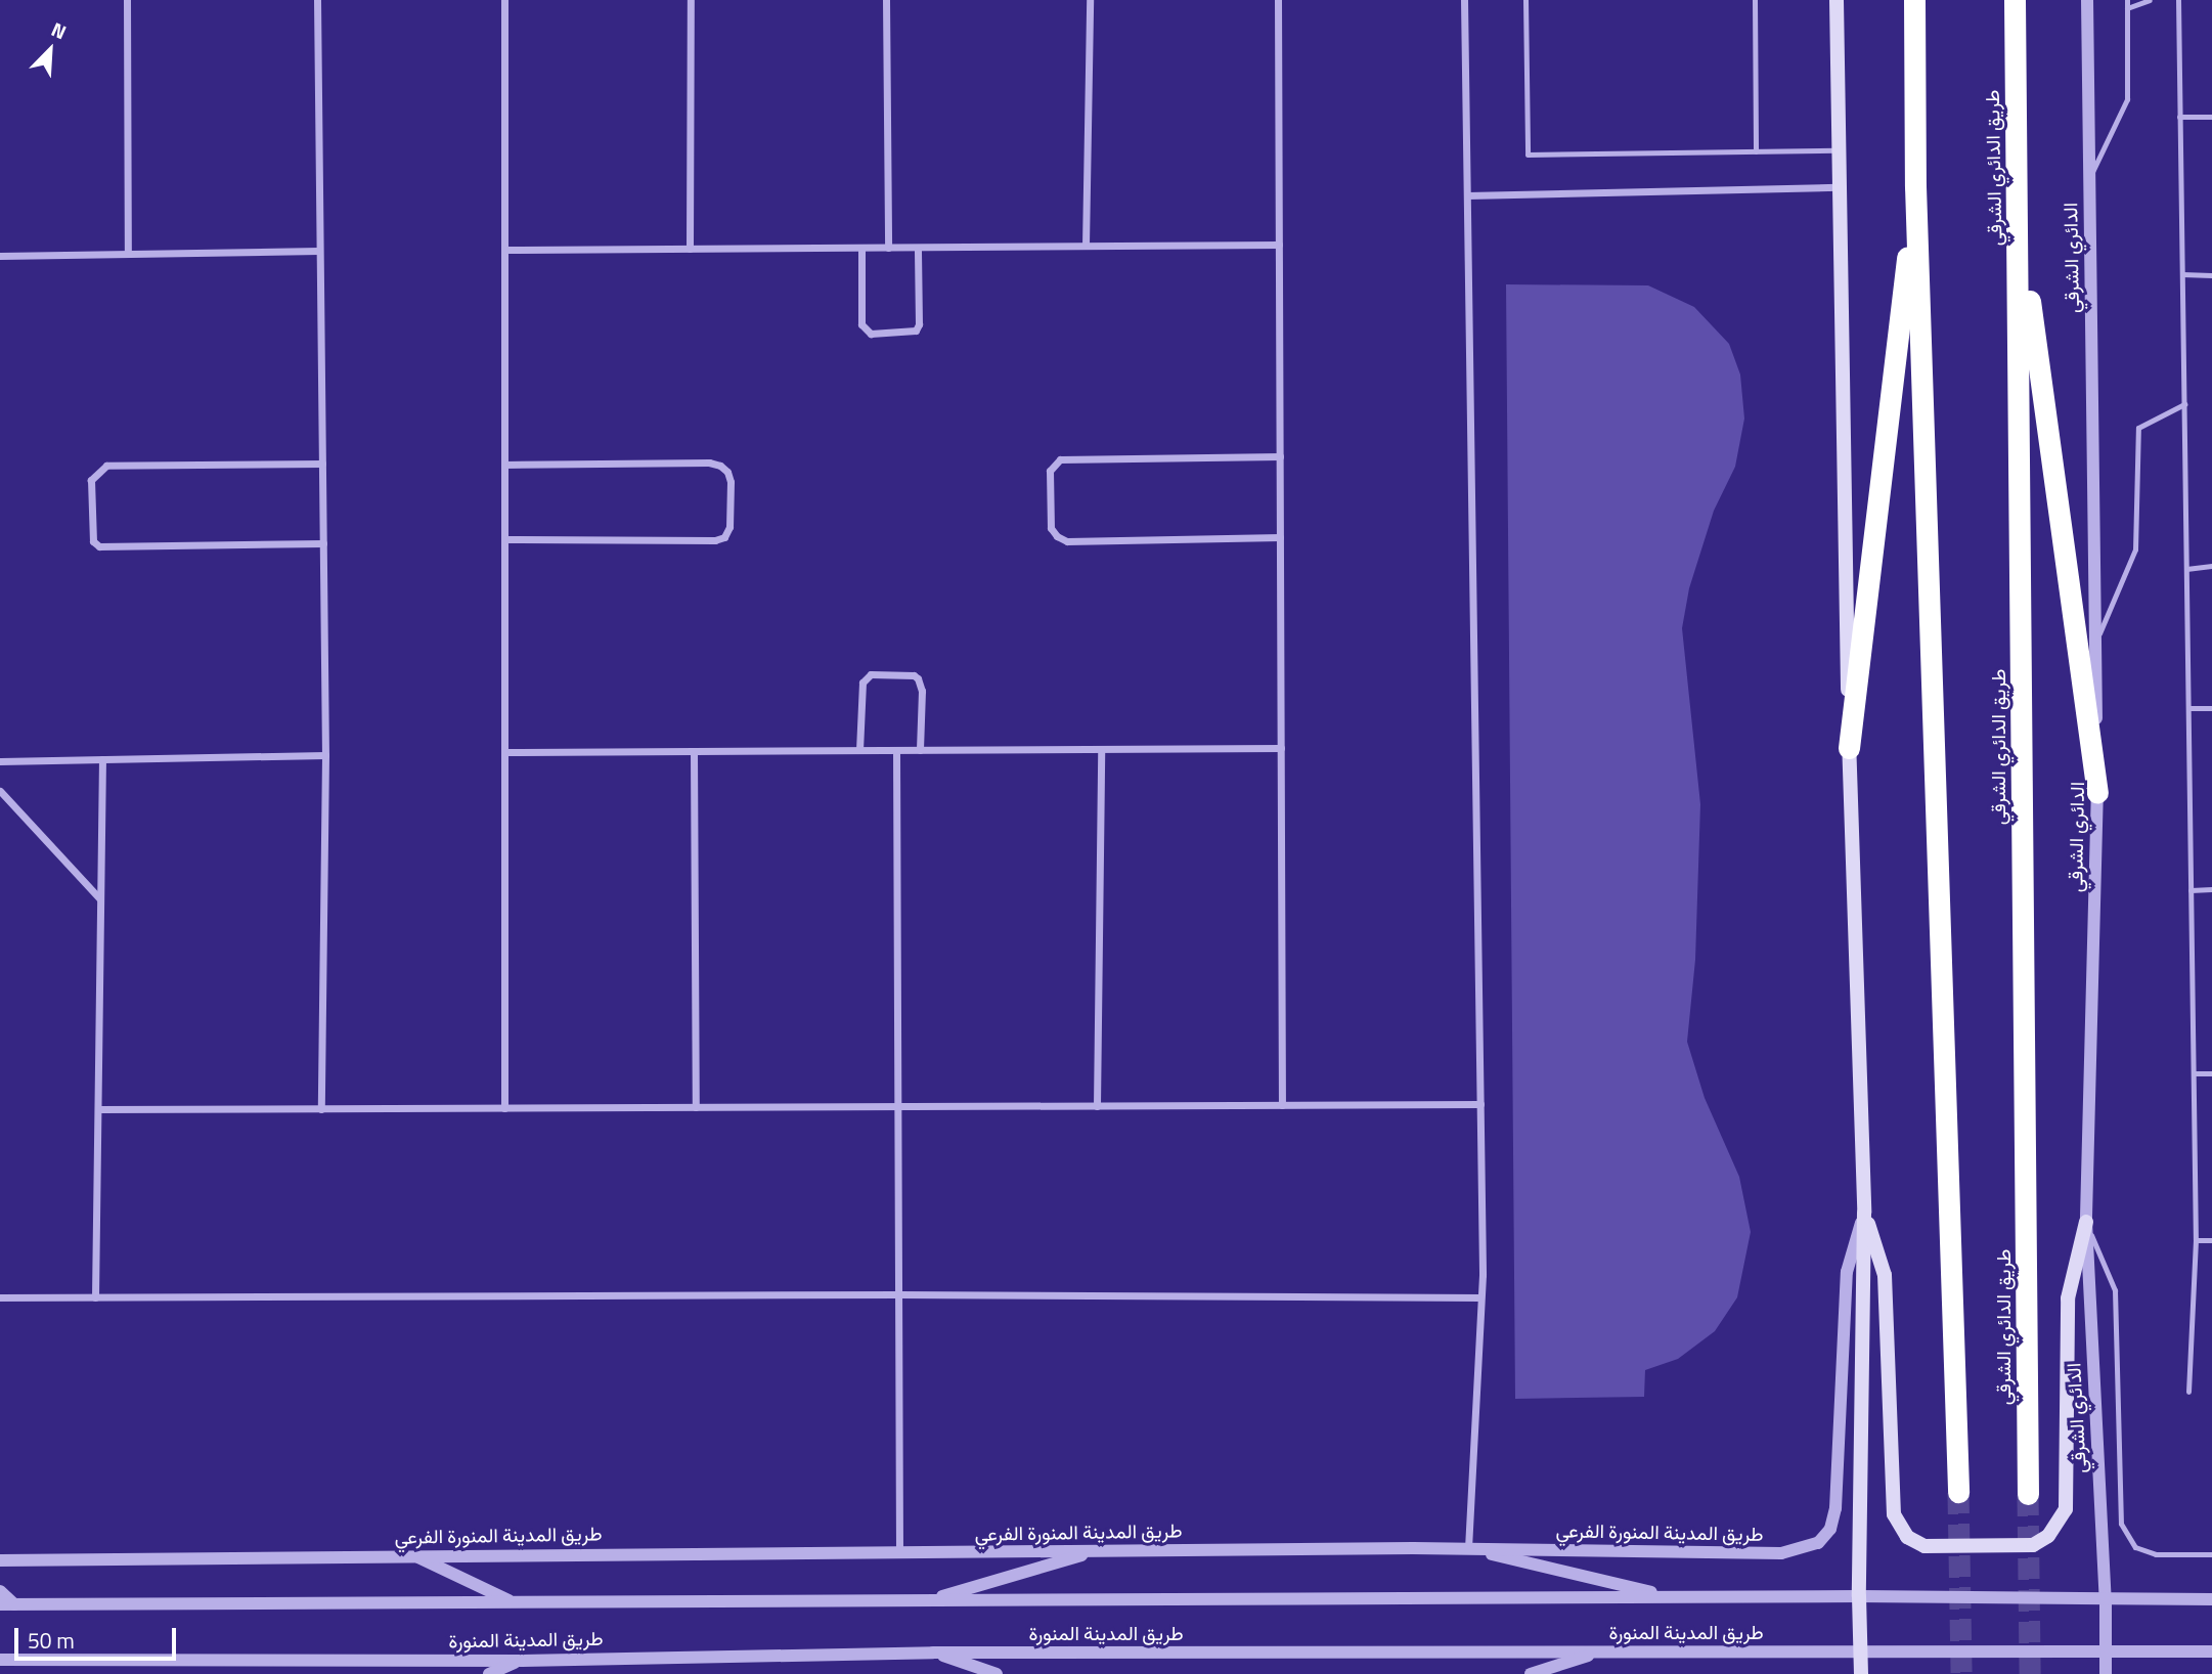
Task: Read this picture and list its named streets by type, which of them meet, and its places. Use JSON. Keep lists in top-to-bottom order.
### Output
{
  "streets": {
    "highway": ["طريق الدائري الشرقي"],
    "street": ["الدائري الشرقي", "طريق المدينة المنورة الفرعي", "طريق المدينة المنورة"]
  },
  "crossings": [
    ["الدائري الشرقي", "طريق المدينة المنورة"]
  ],
  "scale_bar": "50 m",
  "north": "top right"
}
